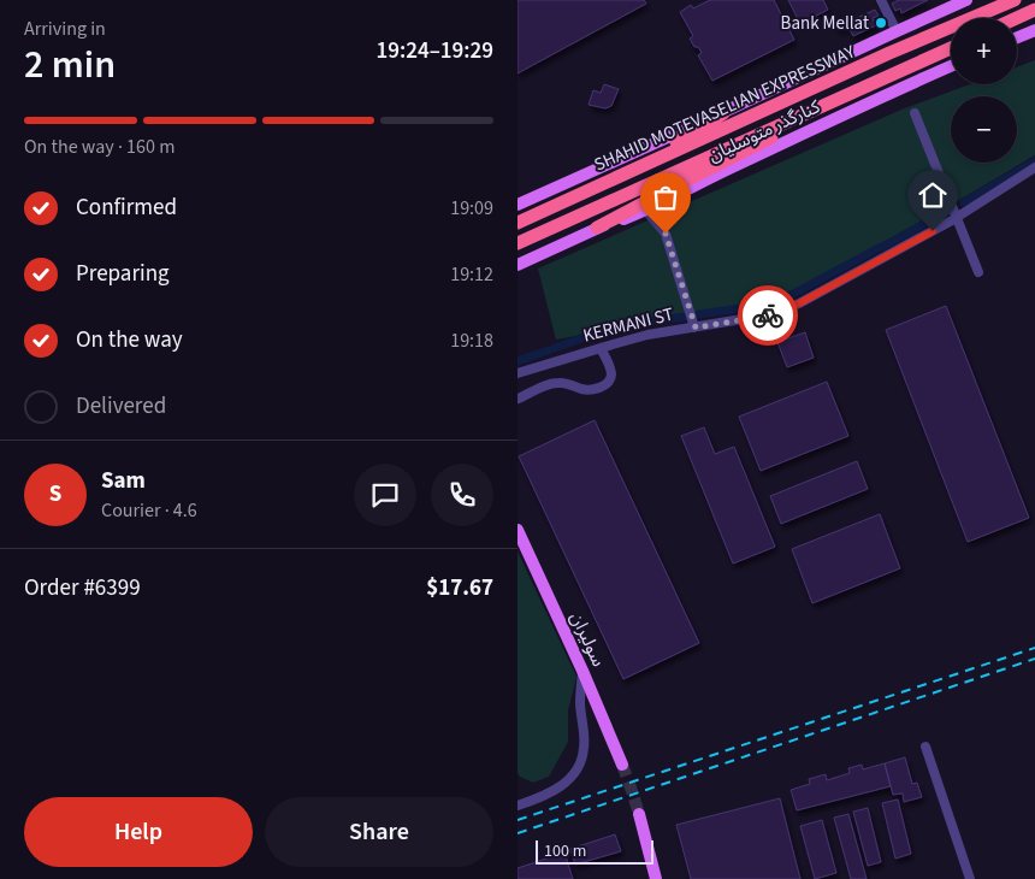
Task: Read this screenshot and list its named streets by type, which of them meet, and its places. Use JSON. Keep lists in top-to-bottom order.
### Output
{
  "streets": {
    "highway": ["SHAHID MOTEVASELIAN EXPRESSWAY"],
    "main road": ["کنارگذر متوسلیان", "سولیران"],
    "street": ["KERMANI ST"]
  },
  "places": ["Bank Mellat"],
  "scale_bar": "100 m",
  "page": {
    "heading": ["2 min", "Arriving in", "19:24–19:29"],
    "panel": [
      "Sam",
      "Courier · 4.6",
      "Order #6399",
      "$17.67"
    ],
    "map_buttons": ["+", "−"],
    "bar": "On the way · 160 m",
    "list": [
      ["Confirmed", "19:09"],
      ["Preparing", "19:12"],
      ["On the way", "19:18"],
      "Delivered"
    ],
    "round": "S",
    "buttons": ["Help", "Share"],
    "scale": "100 m"
  }
}
